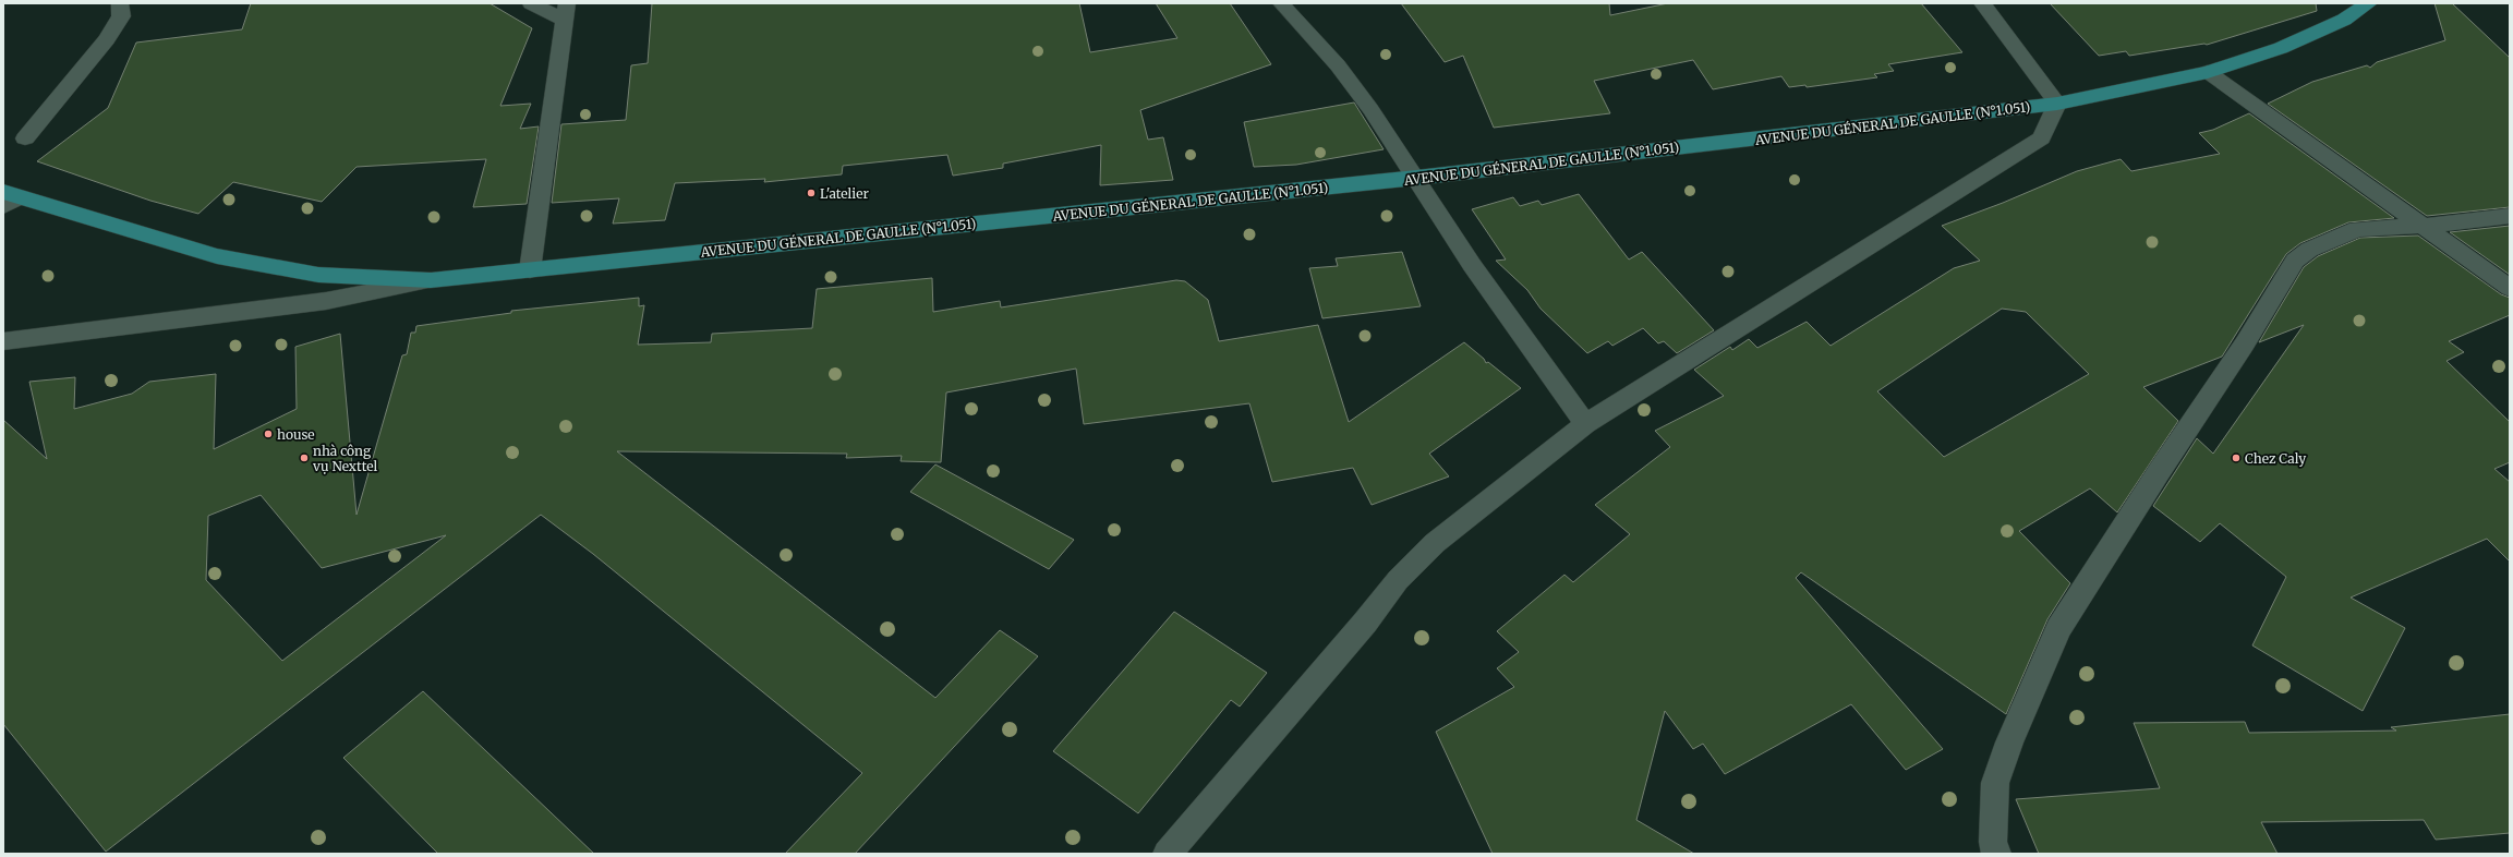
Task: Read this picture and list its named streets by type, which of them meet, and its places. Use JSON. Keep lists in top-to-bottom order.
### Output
{
  "streets": {
    "main road": ["AVENUE DU GÉNERAL DE GAULLE (N°1.051)"]
  },
  "places": [
    "L'atelier",
    "house",
    "nhà công vụ Nexttel",
    "Chez Caly"
  ]
}
